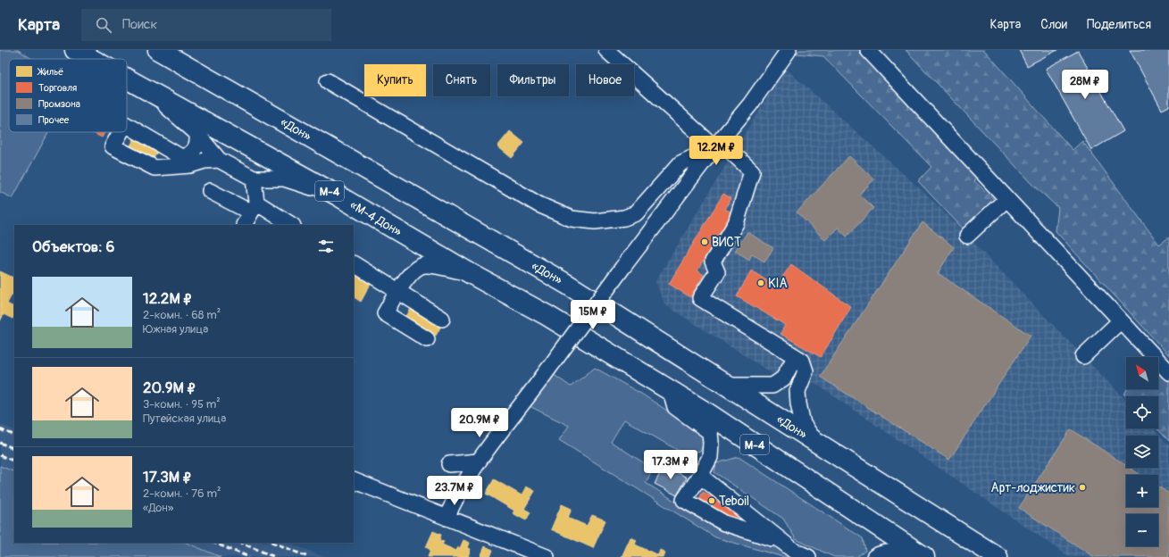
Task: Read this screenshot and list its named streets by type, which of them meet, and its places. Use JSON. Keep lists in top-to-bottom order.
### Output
{
  "streets": {
    "highway": ["«Дон»", "М-4", "«М-4 Дон»"]
  },
  "crossings": [
    ["М-4", "«М-4 Дон»"]
  ],
  "places": [
    "ВИСТ",
    "KIA",
    "Арт-лоджистик",
    "Teboil"
  ],
  "legend": [
    "Жильё",
    "Торговля",
    "Промзона",
    "Прочее"
  ],
  "north": "top left",
  "page": {
    "header": "Карта",
    "search": "Поиск",
    "nav": ["Карта", "Слои", "Поделиться"],
    "chip": [
      "Купить",
      "Снять",
      "Фильтры",
      "Новое"
    ],
    "price": [
      "28M ₽",
      "12.2M ₽",
      "15M ₽",
      "20.9M ₽",
      "17.3M ₽",
      "23.7M ₽"
    ],
    "heading": "Объектов: 6",
    "list": [
      {
        "name": "12.2M ₽",
        "note": "2-комн. · 68 m² · Южная улица"
      },
      {
        "name": "20.9M ₽",
        "note": "3-комн. · 95 m² · Путейская улица"
      },
      {
        "name": "17.3M ₽",
        "note": "2-комн. · 76 m² · «Дон»"
      }
    ],
    "map_buttons": ["+", "−"]
  }
}
